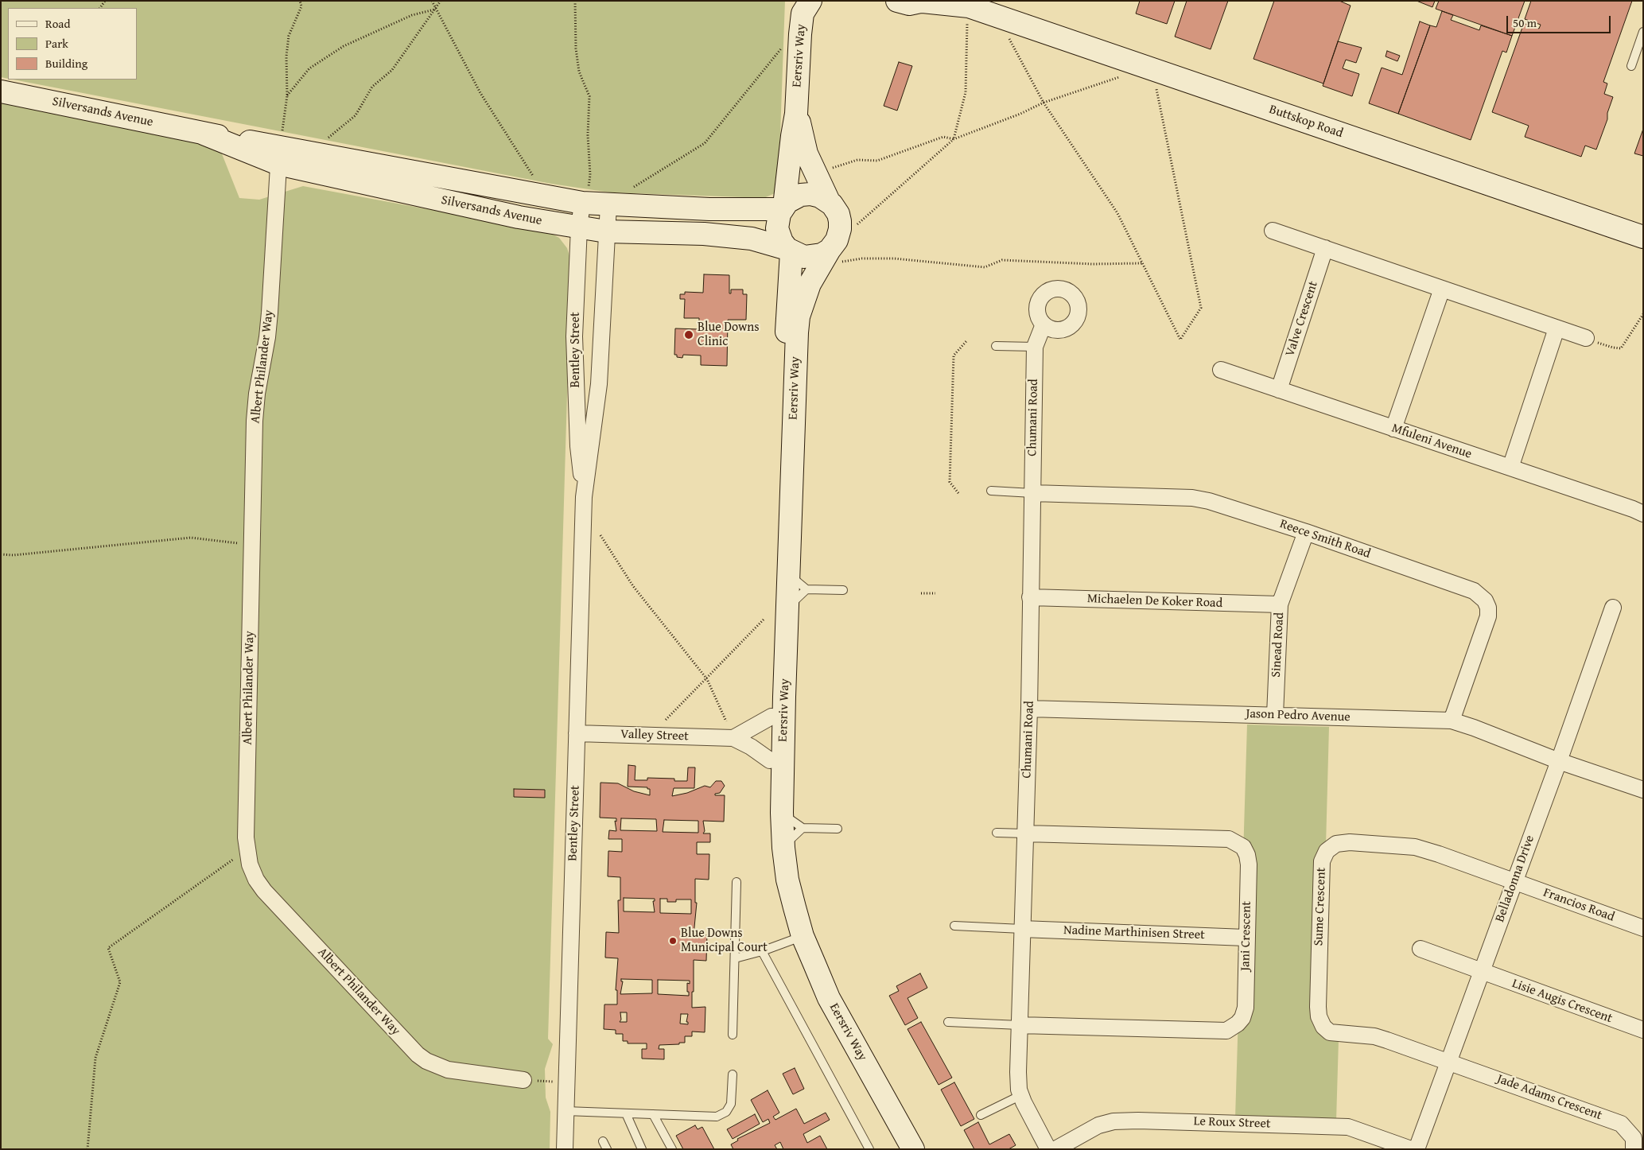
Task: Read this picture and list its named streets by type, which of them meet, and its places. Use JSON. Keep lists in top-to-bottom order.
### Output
{
  "streets": {
    "main road": ["Eersriv Way", "Silversands Avenue", "Buttskop Road"],
    "street": [
      "Valve Crescent",
      "Bentley Street",
      "Albert Philander Way",
      "Chumani Road",
      "Mfuleni Avenue",
      "Reece Smith Road",
      "Michaelen De Koker Road",
      "Sinead Road",
      "Jason Pedro Avenue",
      "Valley Street",
      "Belladonna Drive",
      "Francios Road",
      "Sume Crescent",
      "Nadine Marthinisen Street",
      "Jani Crescent",
      "Lisie Augis Crescent",
      "Jade Adams Crescent",
      "Le Roux Street"
    ]
  },
  "crossings": [
    ["Eersriv Way", "Silversands Avenue"],
    ["Eersriv Way", "Valley Street"],
    ["Silversands Avenue", "Bentley Street"],
    ["Silversands Avenue", "Albert Philander Way"],
    ["Valve Crescent", "Mfuleni Avenue"],
    ["Bentley Street", "Valley Street"],
    ["Chumani Road", "Reece Smith Road"],
    ["Chumani Road", "Michaelen De Koker Road"],
    ["Chumani Road", "Jason Pedro Avenue"],
    ["Chumani Road", "Nadine Marthinisen Street"],
    ["Chumani Road", "Jani Crescent"],
    ["Reece Smith Road", "Sinead Road"],
    ["Reece Smith Road", "Jason Pedro Avenue"],
    ["Michaelen De Koker Road", "Sinead Road"],
    ["Sinead Road", "Jason Pedro Avenue"],
    ["Jason Pedro Avenue", "Belladonna Drive"],
    ["Belladonna Drive", "Francios Road"],
    ["Belladonna Drive", "Sume Crescent"],
    ["Belladonna Drive", "Lisie Augis Crescent"],
    ["Belladonna Drive", "Jade Adams Crescent"],
    ["Francios Road", "Sume Crescent"],
    ["Sume Crescent", "Jade Adams Crescent"],
    ["Nadine Marthinisen Street", "Jani Crescent"]
  ],
  "places": ["Blue Downs Clinic", "Blue Downs Municipal Court"],
  "legend": ["Road", "Park", "Building"],
  "scale_bar": "50 m"
}
